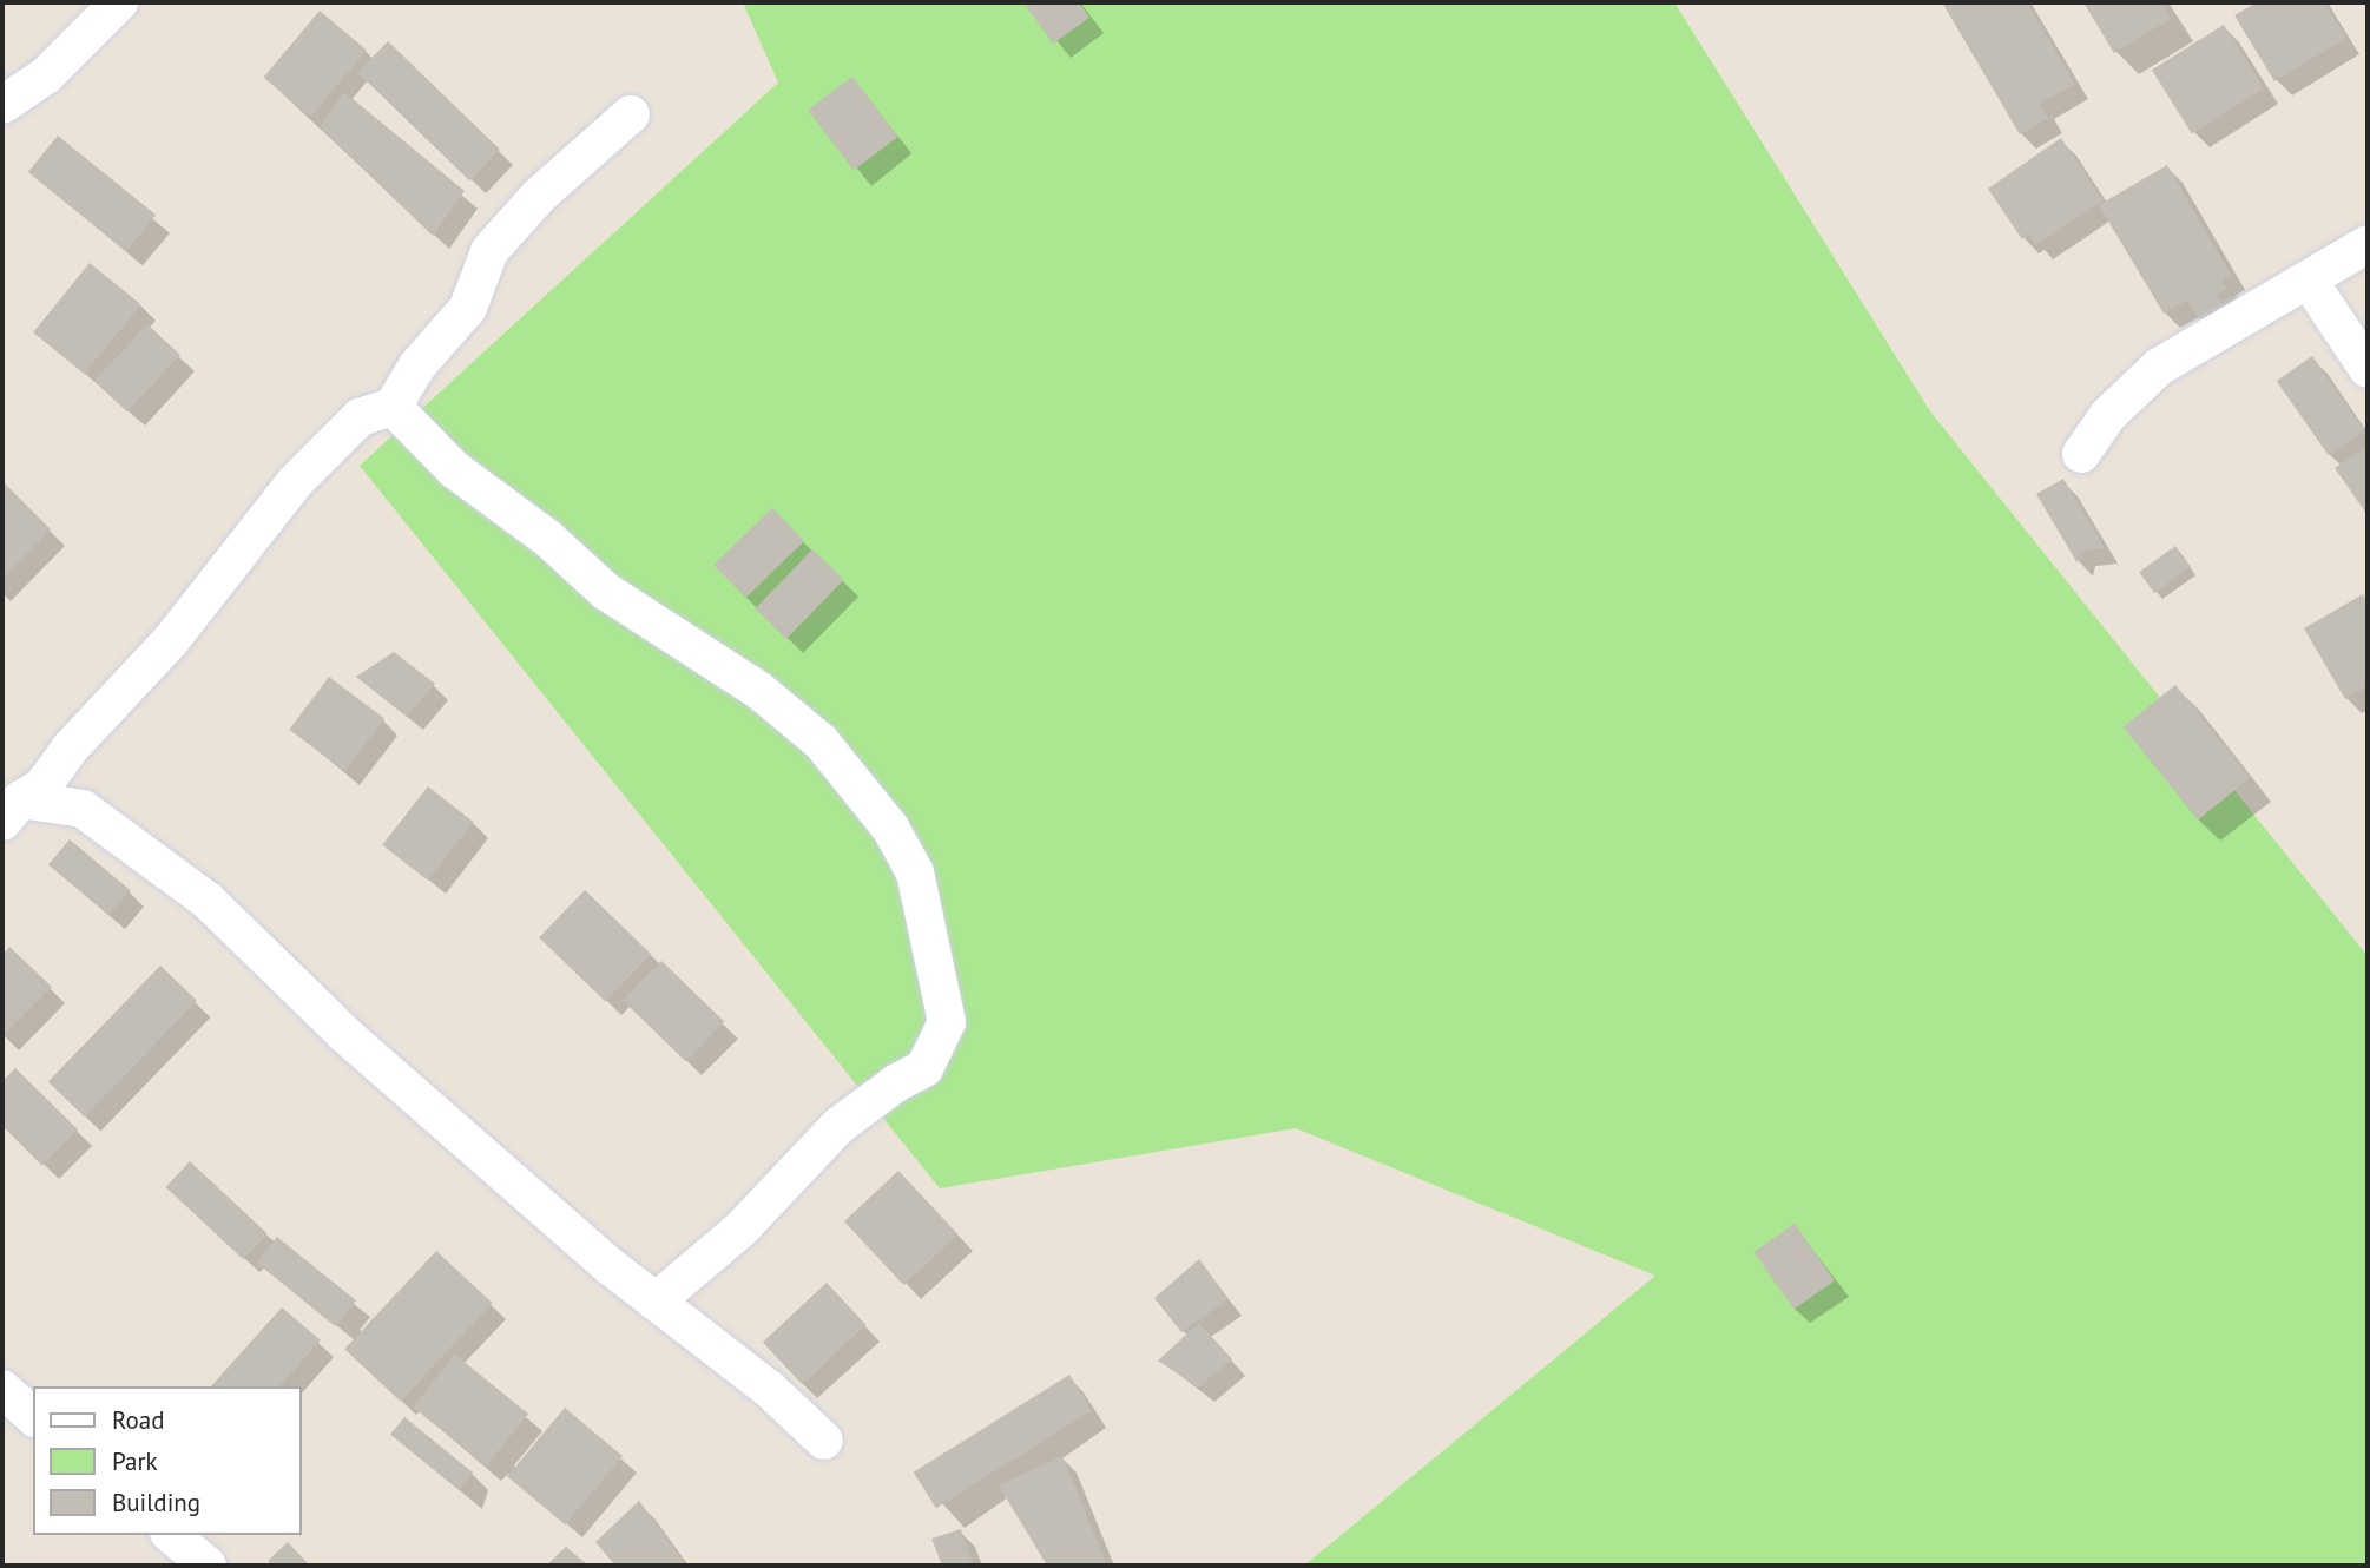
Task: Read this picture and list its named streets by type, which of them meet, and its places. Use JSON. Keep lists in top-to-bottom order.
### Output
{
  "legend": ["Road", "Park", "Building"]
}
